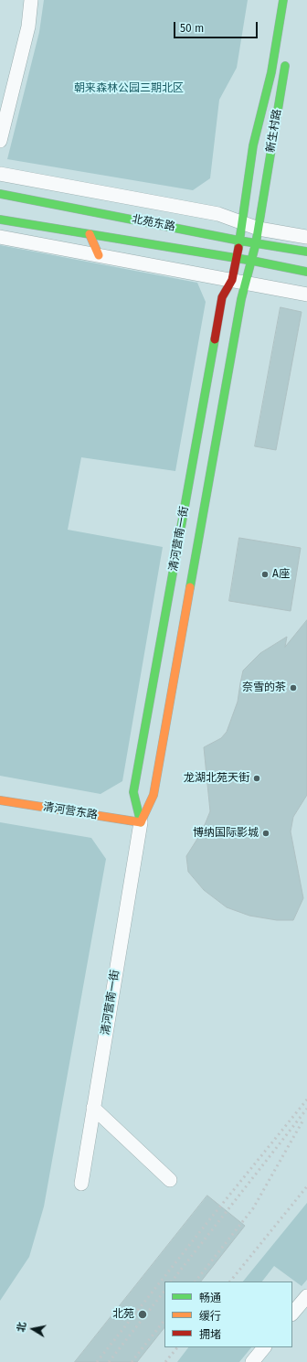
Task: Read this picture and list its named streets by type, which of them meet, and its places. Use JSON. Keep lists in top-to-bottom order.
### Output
{
  "streets": {
    "street": [
      "新生村路",
      "北苑东路",
      "清河营南一街",
      "清河营东路"
    ]
  },
  "crossings": [
    ["新生村路", "北苑东路"],
    ["新生村路", "清河营南一街"],
    ["北苑东路", "清河营南一街"],
    ["清河营南一街", "清河营东路"]
  ],
  "parks": ["朝来森林公园三期北区"],
  "places": [
    "A座",
    "奈雪的茶",
    "龙湖北苑天街",
    "博纳国际影城",
    "北苑"
  ],
  "legend": ["畅通", "缓行", "拥堵"],
  "scale_bar": "50 m",
  "north": "left"
}
